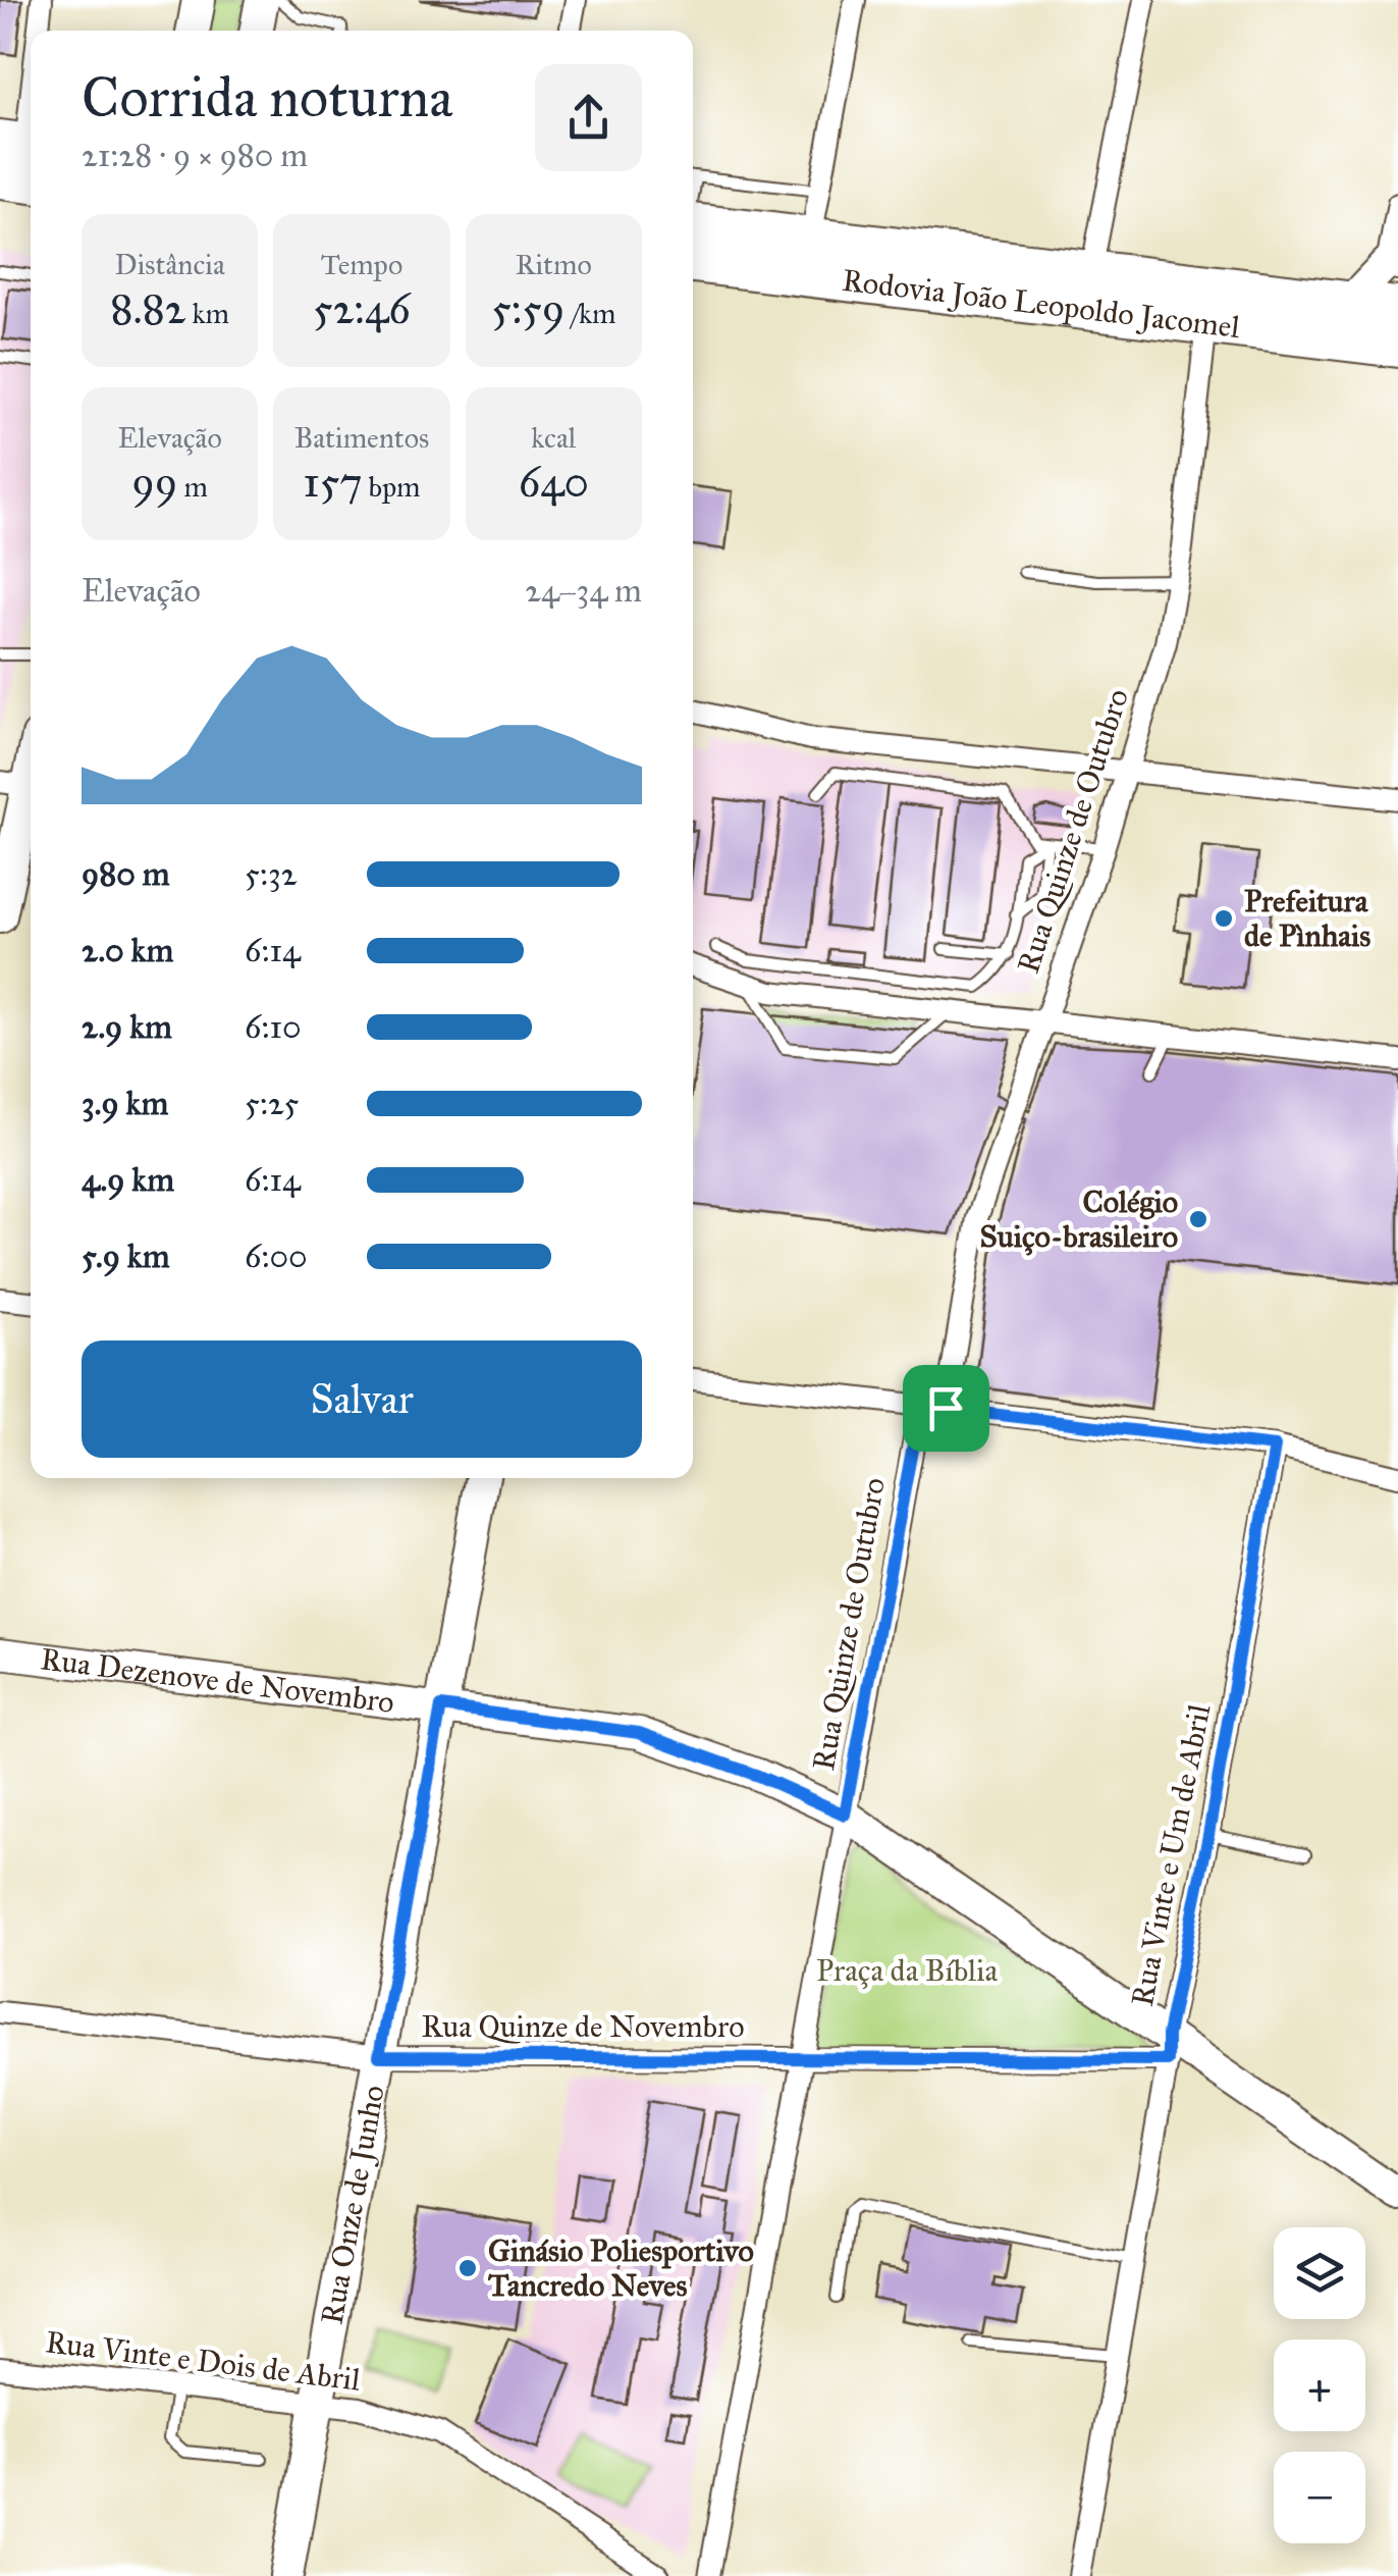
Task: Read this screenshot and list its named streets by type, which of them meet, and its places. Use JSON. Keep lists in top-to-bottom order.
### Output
{
  "streets": {
    "highway": ["Rodovia João Leopoldo Jacomel"],
    "main road": ["Rua Onze de Junho"],
    "street": [
      "Rua Quinze de Outubro",
      "Rua Dezenove de Novembro",
      "Rua Vinte e Um de Abril",
      "Rua Quinze de Novembro",
      "Rua Vinte e Dois de Abril"
    ]
  },
  "crossings": [
    ["Rodovia João Leopoldo Jacomel", "Rua Quinze de Outubro"],
    ["Rua Quinze de Outubro", "Rua Dezenove de Novembro"],
    ["Rua Quinze de Outubro", "Rua Quinze de Novembro"],
    ["Rua Dezenove de Novembro", "Rua Vinte e Um de Abril"],
    ["Rua Dezenove de Novembro", "Rua Quinze de Novembro"],
    ["Rua Dezenove de Novembro", "Rua Onze de Junho"],
    ["Rua Vinte e Um de Abril", "Rua Quinze de Novembro"],
    ["Rua Quinze de Novembro", "Rua Onze de Junho"],
    ["Rua Onze de Junho", "Rua Vinte e Dois de Abril"]
  ],
  "parks": ["Praça da Bíblia"],
  "places": ["Prefeitura de Pìnhais", "Colégio Suiço-brasileiro", "Ginásio Poliesportivo Tancredo Neves"],
  "page": {
    "heading": ["Corrida noturna", "21:28 · 9 × 980 m"],
    "stats": [
      ["Distância", "8.82 km"],
      ["Tempo", "52:46"],
      ["Ritmo", "5:59 /km"],
      ["Elevação", "99 m"],
      ["Batimentos", "157 bpm"],
      ["kcal", "640"]
    ],
    "chart": ["Elevação", "24–34 m"],
    "list": [
      {
        "name": "980 m",
        "note": "5:32"
      },
      {
        "name": "2.0 km",
        "note": "6:14"
      },
      {
        "name": "2.9 km",
        "note": "6:10"
      },
      {
        "name": "3.9 km",
        "note": "5:25"
      },
      {
        "name": "4.9 km",
        "note": "6:14"
      },
      {
        "name": "5.9 km",
        "note": "6:00"
      }
    ],
    "buttons": "Salvar",
    "map_buttons": ["+", "−"]
  }
}
